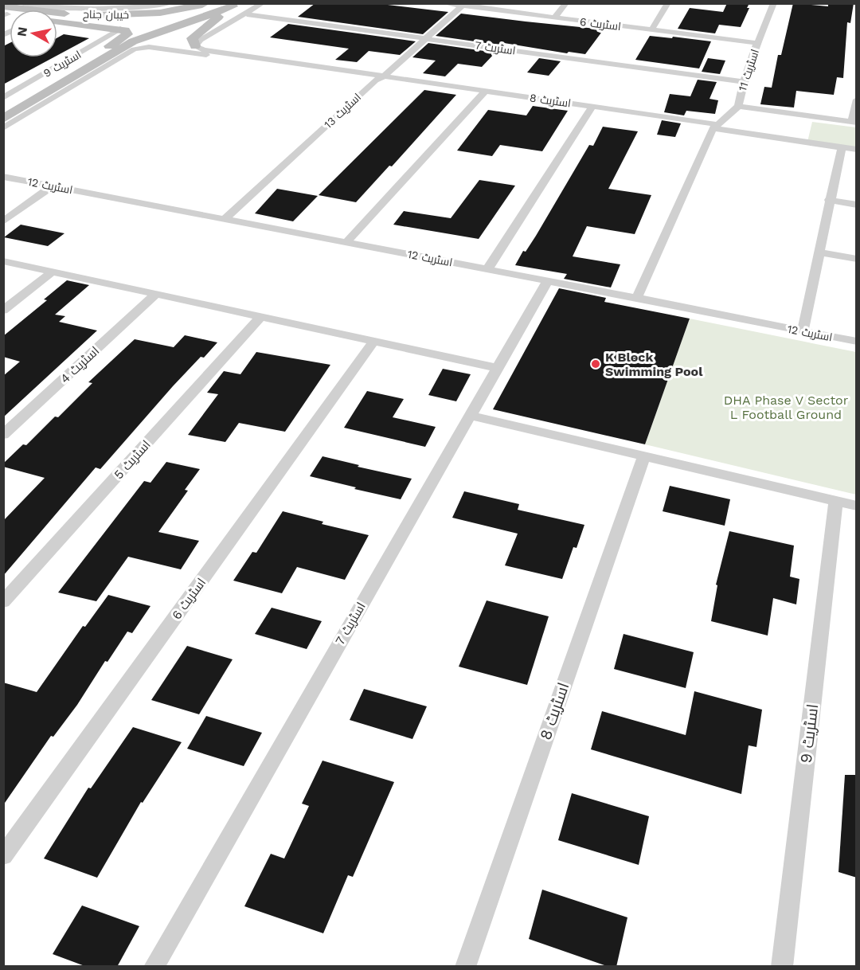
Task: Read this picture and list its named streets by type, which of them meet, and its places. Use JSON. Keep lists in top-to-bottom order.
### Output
{
  "streets": {
    "main road": ["خیبان جناح"],
    "street": [
      "اسٹریٹ 6",
      "اسٹریٹ 7",
      "اسٹریٹ 9",
      "اسٹریٹ 11",
      "اسٹریٹ 8",
      "اسٹریٹ 13",
      "اسٹریٹ 12",
      "اسٹریٹ 4",
      "اسٹریٹ 5"
    ]
  },
  "crossings": [
    ["خیبان جناح", "اسٹریٹ 9"],
    ["اسٹریٹ 6", "اسٹریٹ 11"],
    ["اسٹریٹ 6", "اسٹریٹ 13"],
    ["اسٹریٹ 7", "اسٹریٹ 11"],
    ["اسٹریٹ 7", "اسٹریٹ 13"],
    ["اسٹریٹ 7", "اسٹریٹ 12"],
    ["اسٹریٹ 11", "اسٹریٹ 8"],
    ["اسٹریٹ 8", "اسٹریٹ 13"],
    ["اسٹریٹ 13", "اسٹریٹ 12"]
  ],
  "parks": ["DHA Phase V Sector L Football Ground"],
  "places": ["K Block Swimming Pool"],
  "north": "left"
}
